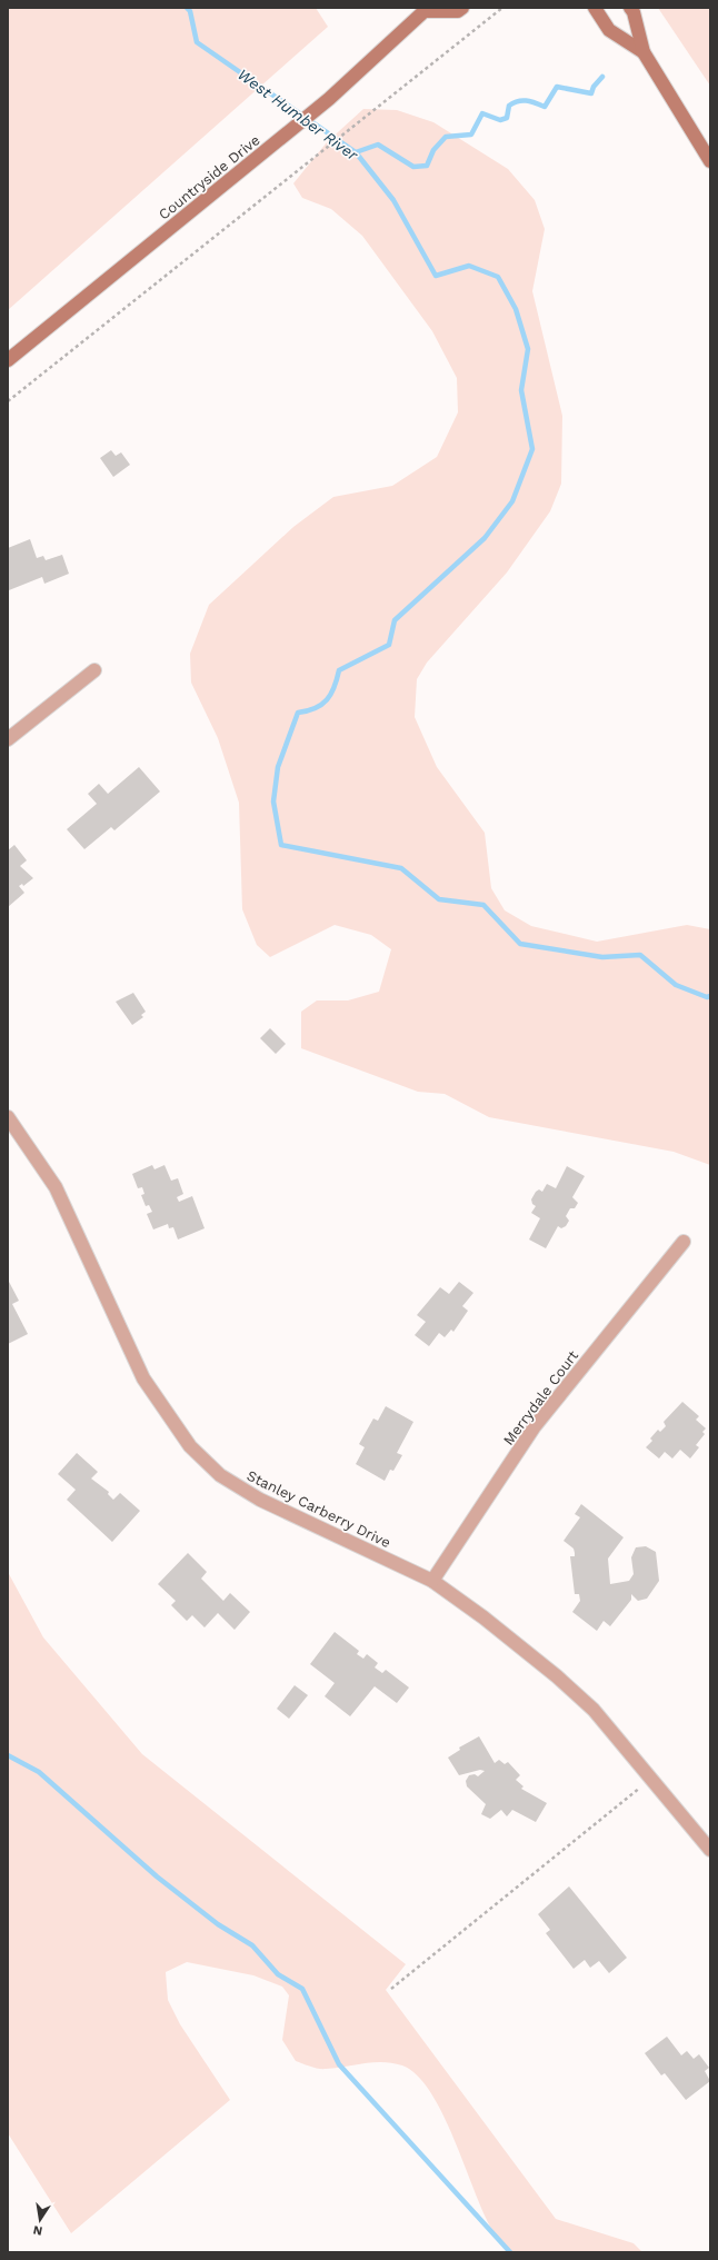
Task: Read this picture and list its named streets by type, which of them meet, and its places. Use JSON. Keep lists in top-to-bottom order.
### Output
{
  "streets": {
    "main road": ["Countryside Drive"],
    "street": ["Merrydale Court", "Stanley Carberry Drive"]
  },
  "crossings": [
    ["Merrydale Court", "Stanley Carberry Drive"]
  ],
  "water": ["West Humber River"],
  "north": "bottom"
}
